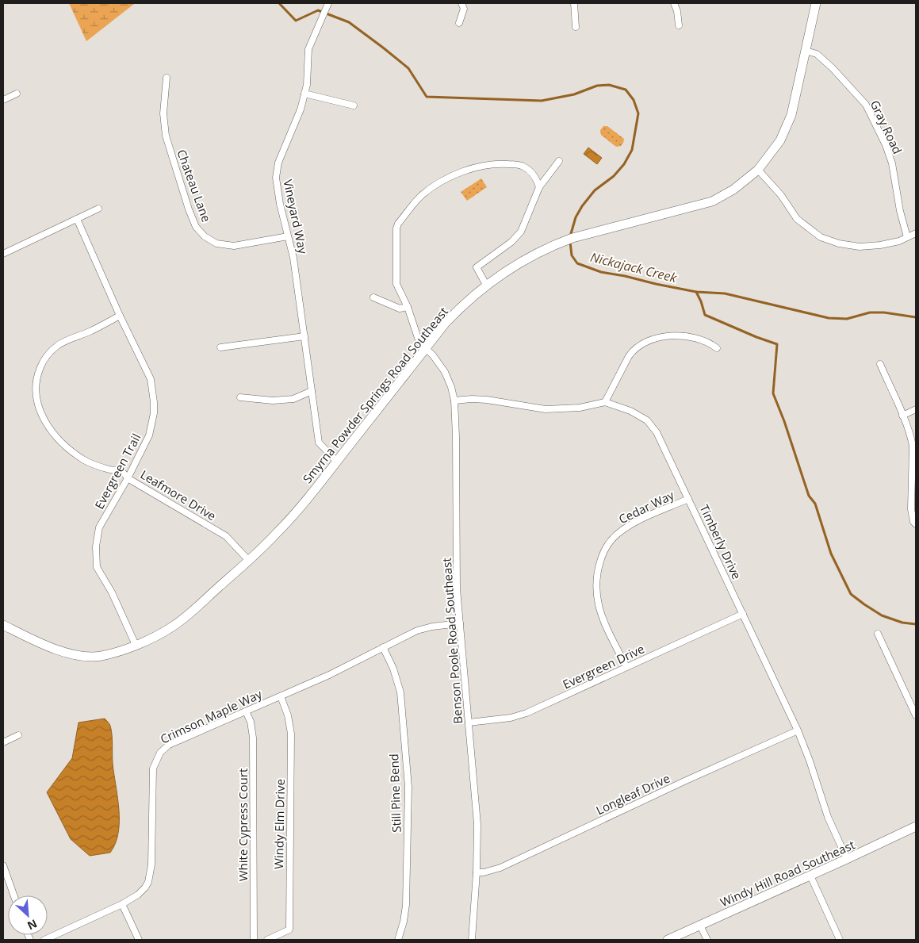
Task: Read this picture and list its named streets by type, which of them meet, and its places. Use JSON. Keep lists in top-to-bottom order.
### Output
{
  "streets": {
    "street": [
      "Gray Road",
      "Chateau Lane",
      "Vineyard Way",
      "Smyrna Powder Springs Road Southeast",
      "Evergreen Trail",
      "Leafmore Drive",
      "Cedar Way",
      "Timberly Drive",
      "Benson Poole Road Southeast",
      "Evergreen Drive",
      "Crimson Maple Way",
      "Still Pine Bend",
      "Longleaf Drive",
      "Windy Elm Drive",
      "White Cypress Court",
      "Windy Hill Road Southeast"
    ]
  },
  "crossings": [
    ["Gray Road", "Smyrna Powder Springs Road Southeast"],
    ["Chateau Lane", "Vineyard Way"],
    ["Vineyard Way", "Smyrna Powder Springs Road Southeast"],
    ["Smyrna Powder Springs Road Southeast", "Evergreen Trail"],
    ["Smyrna Powder Springs Road Southeast", "Leafmore Drive"],
    ["Smyrna Powder Springs Road Southeast", "Benson Poole Road Southeast"],
    ["Evergreen Trail", "Leafmore Drive"],
    ["Cedar Way", "Timberly Drive"],
    ["Cedar Way", "Evergreen Drive"],
    ["Timberly Drive", "Evergreen Drive"],
    ["Timberly Drive", "Longleaf Drive"],
    ["Timberly Drive", "Windy Hill Road Southeast"],
    ["Benson Poole Road Southeast", "Evergreen Drive"],
    ["Benson Poole Road Southeast", "Crimson Maple Way"],
    ["Benson Poole Road Southeast", "Longleaf Drive"],
    ["Crimson Maple Way", "Still Pine Bend"],
    ["Crimson Maple Way", "Windy Elm Drive"],
    ["Crimson Maple Way", "White Cypress Court"]
  ],
  "water": ["Nickajack Creek"],
  "north": "bottom right"
}
